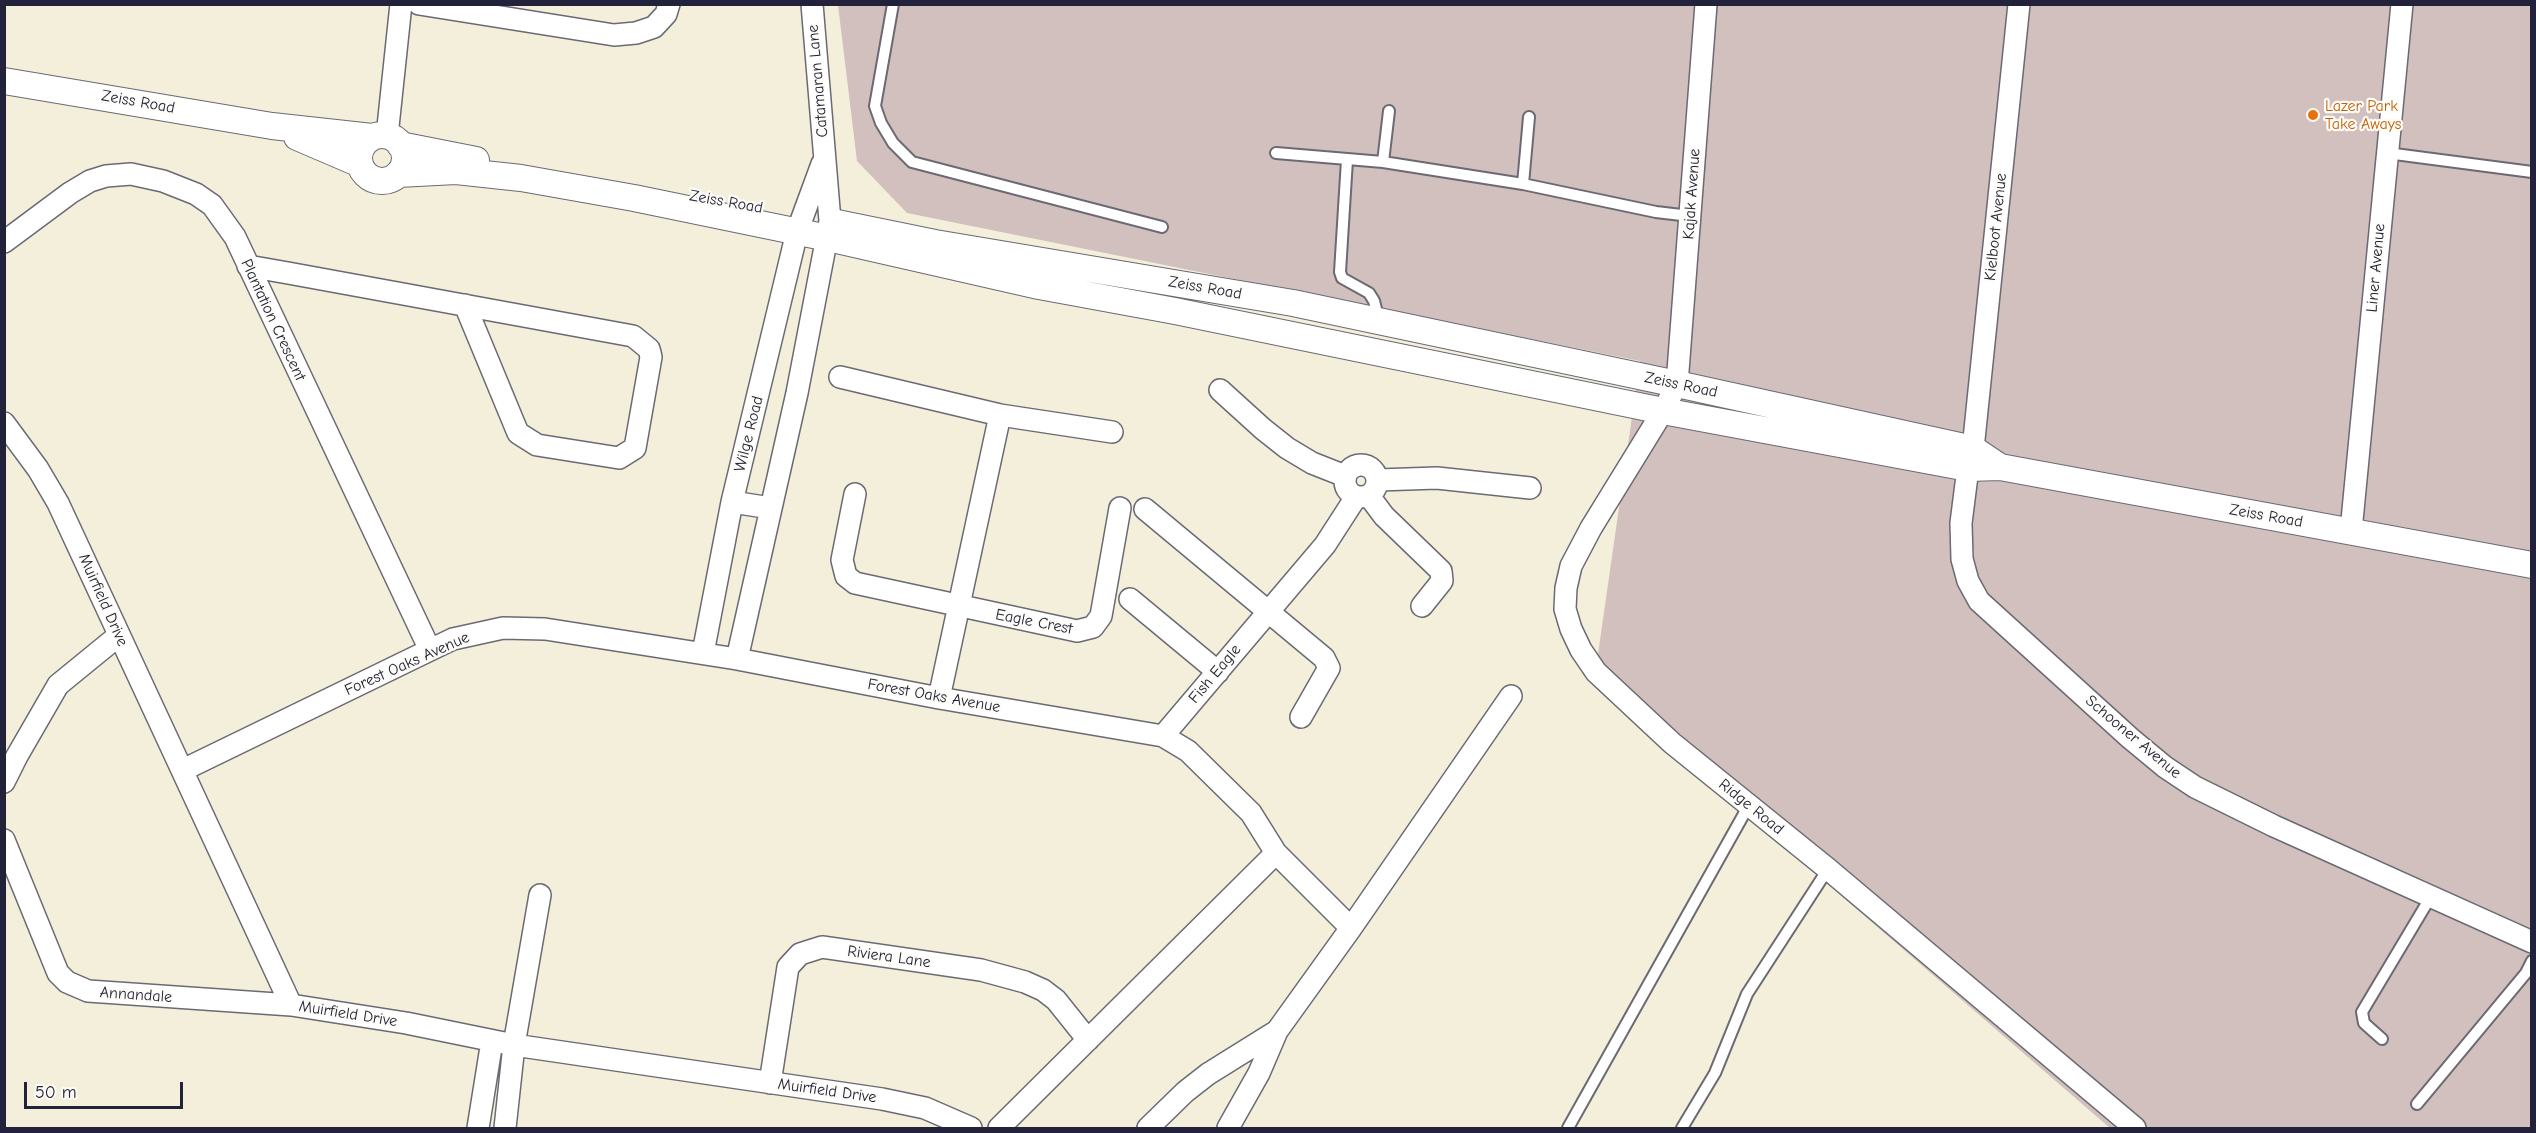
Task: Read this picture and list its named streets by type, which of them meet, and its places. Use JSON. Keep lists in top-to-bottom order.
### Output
{
  "streets": {
    "street": [
      "Catamaran Lane",
      "Zeiss Road",
      "Kajak Avenue",
      "Kielboot Avenue",
      "Liner Avenue",
      "Plantation Crescent",
      "Wilge Road",
      "Muirfield Drive",
      "Eagle Crest",
      "Forest Oaks Avenue",
      "Fish Eagle",
      "Schooner Avenue",
      "Ridge Road",
      "Riviera Lane",
      "Annandale"
    ]
  },
  "crossings": [
    ["Catamaran Lane", "Zeiss Road"],
    ["Catamaran Lane", "Wilge Road"],
    ["Zeiss Road", "Kajak Avenue"],
    ["Zeiss Road", "Kielboot Avenue"],
    ["Zeiss Road", "Liner Avenue"],
    ["Zeiss Road", "Wilge Road"],
    ["Zeiss Road", "Schooner Avenue"],
    ["Zeiss Road", "Ridge Road"],
    ["Kajak Avenue", "Ridge Road"],
    ["Kielboot Avenue", "Schooner Avenue"],
    ["Plantation Crescent", "Forest Oaks Avenue"],
    ["Wilge Road", "Forest Oaks Avenue"],
    ["Muirfield Drive", "Forest Oaks Avenue"],
    ["Muirfield Drive", "Riviera Lane"],
    ["Muirfield Drive", "Annandale"],
    ["Forest Oaks Avenue", "Fish Eagle"]
  ],
  "places": ["Lazer Park Take Aways"],
  "scale_bar": "50 m"
}
